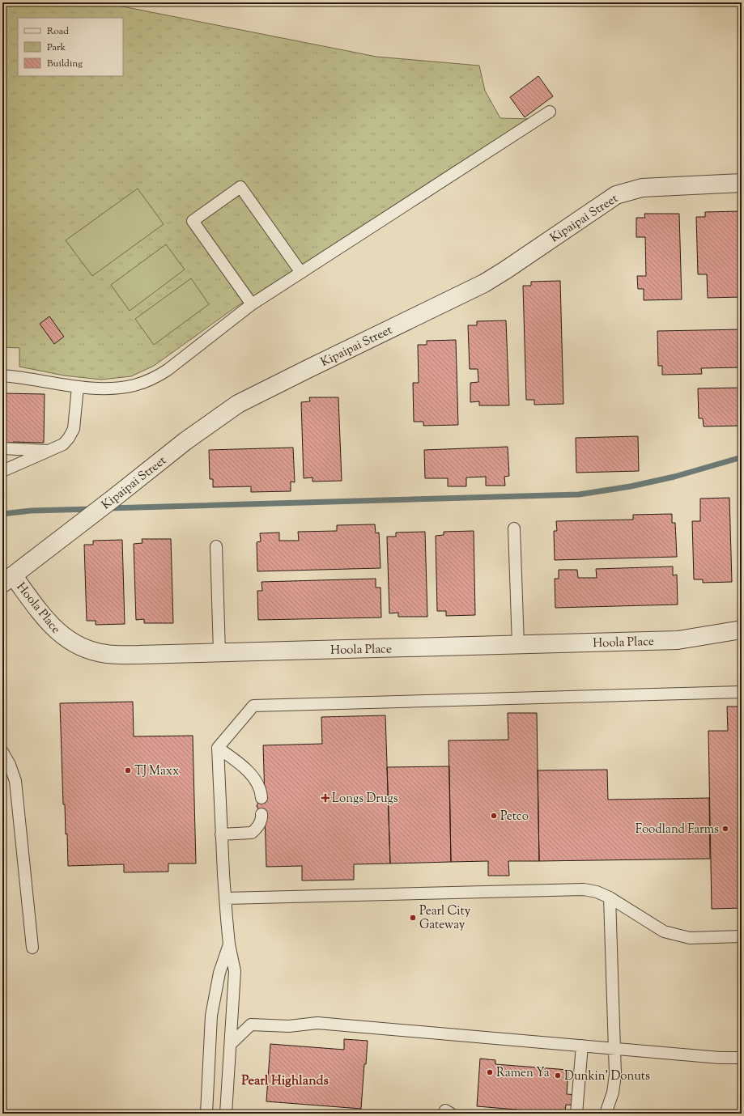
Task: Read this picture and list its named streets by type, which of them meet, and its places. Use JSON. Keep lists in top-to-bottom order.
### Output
{
  "streets": {
    "street": ["Kipaipai Street", "Hoola Place"]
  },
  "crossings": [
    ["Kipaipai Street", "Hoola Place"]
  ],
  "districts": ["Pearl Highlands"],
  "places": {
    "other": [
      "TJ Maxx",
      "Petco",
      "Foodland Farms",
      "Pearl City Gateway",
      "Ramen Ya",
      "Dunkin' Donuts"
    ],
    "health": ["Longs Drugs"]
  },
  "legend": ["Road", "Park", "Building"]
}
